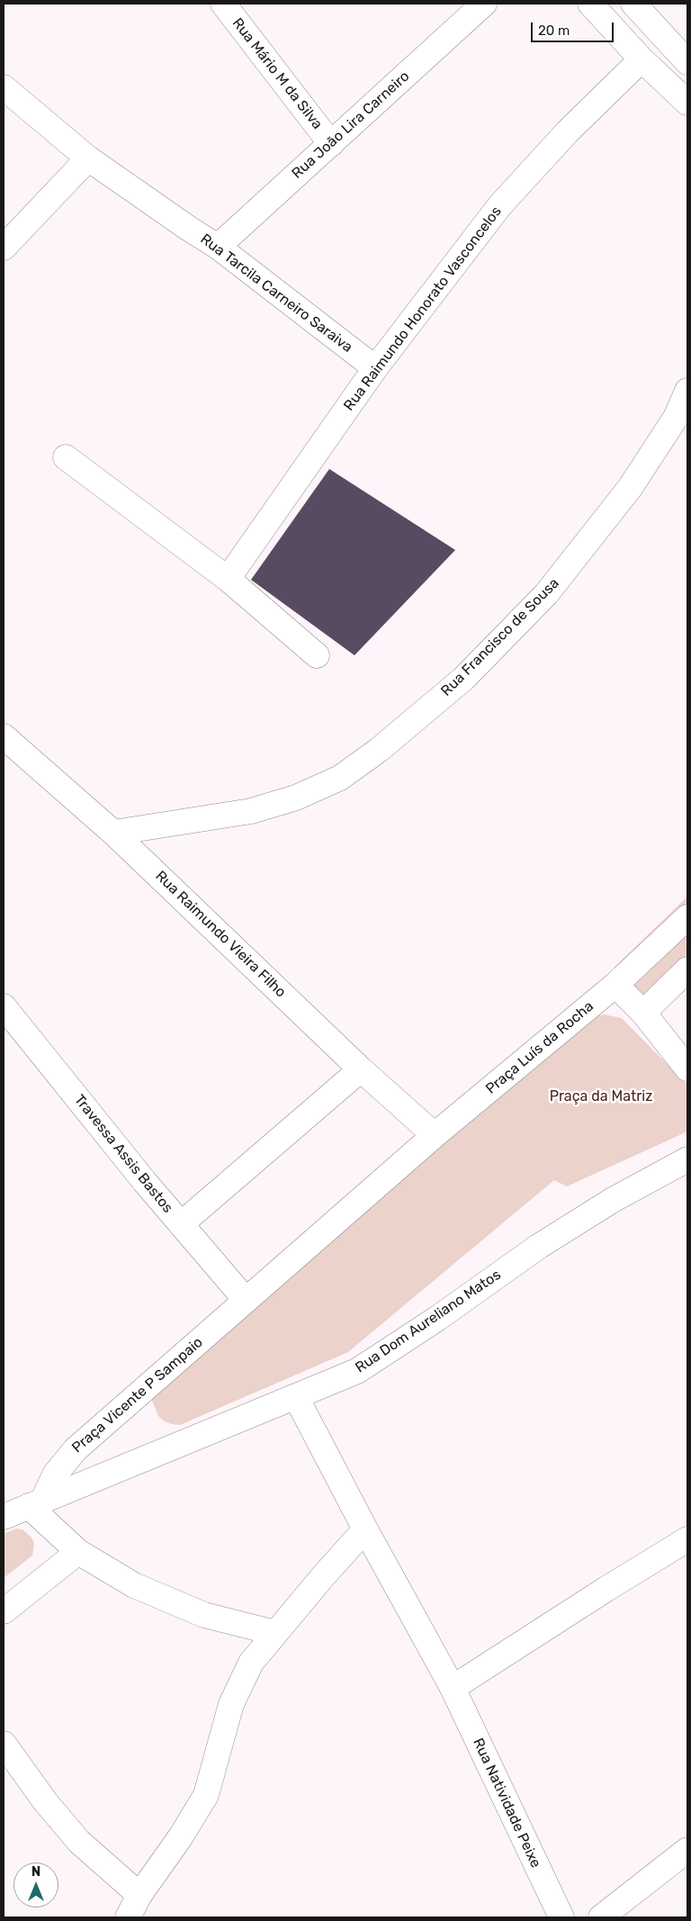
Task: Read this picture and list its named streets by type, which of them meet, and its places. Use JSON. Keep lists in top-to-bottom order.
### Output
{
  "streets": {
    "street": [
      "Rua Mário M da Silva",
      "Rua João Lira Carneiro",
      "Rua Tarcila Carneiro Saraiva",
      "Rua Raimundo Honorato Vasconcelos",
      "Rua Francisco de Sousa",
      "Rua Raimundo Vieira Filho",
      "Praça Luís da Rocha",
      "Travessa Assis Bastos",
      "Rua Dom Aureliano Matos",
      "Praça Vicente P Sampaio",
      "Rua Natividade Peixe"
    ]
  },
  "crossings": [
    ["Rua Mário M da Silva", "Rua João Lira Carneiro"],
    ["Rua João Lira Carneiro", "Rua Tarcila Carneiro Saraiva"],
    ["Rua Tarcila Carneiro Saraiva", "Rua Raimundo Honorato Vasconcelos"],
    ["Rua Francisco de Sousa", "Rua Raimundo Vieira Filho"],
    ["Rua Raimundo Vieira Filho", "Praça Luís da Rocha"],
    ["Praça Luís da Rocha", "Travessa Assis Bastos"],
    ["Praça Luís da Rocha", "Praça Vicente P Sampaio"],
    ["Travessa Assis Bastos", "Praça Vicente P Sampaio"],
    ["Rua Dom Aureliano Matos", "Praça Vicente P Sampaio"],
    ["Rua Dom Aureliano Matos", "Rua Natividade Peixe"]
  ],
  "parks": ["Praça da Matriz"],
  "scale_bar": "20 m",
  "north": "top"
}
